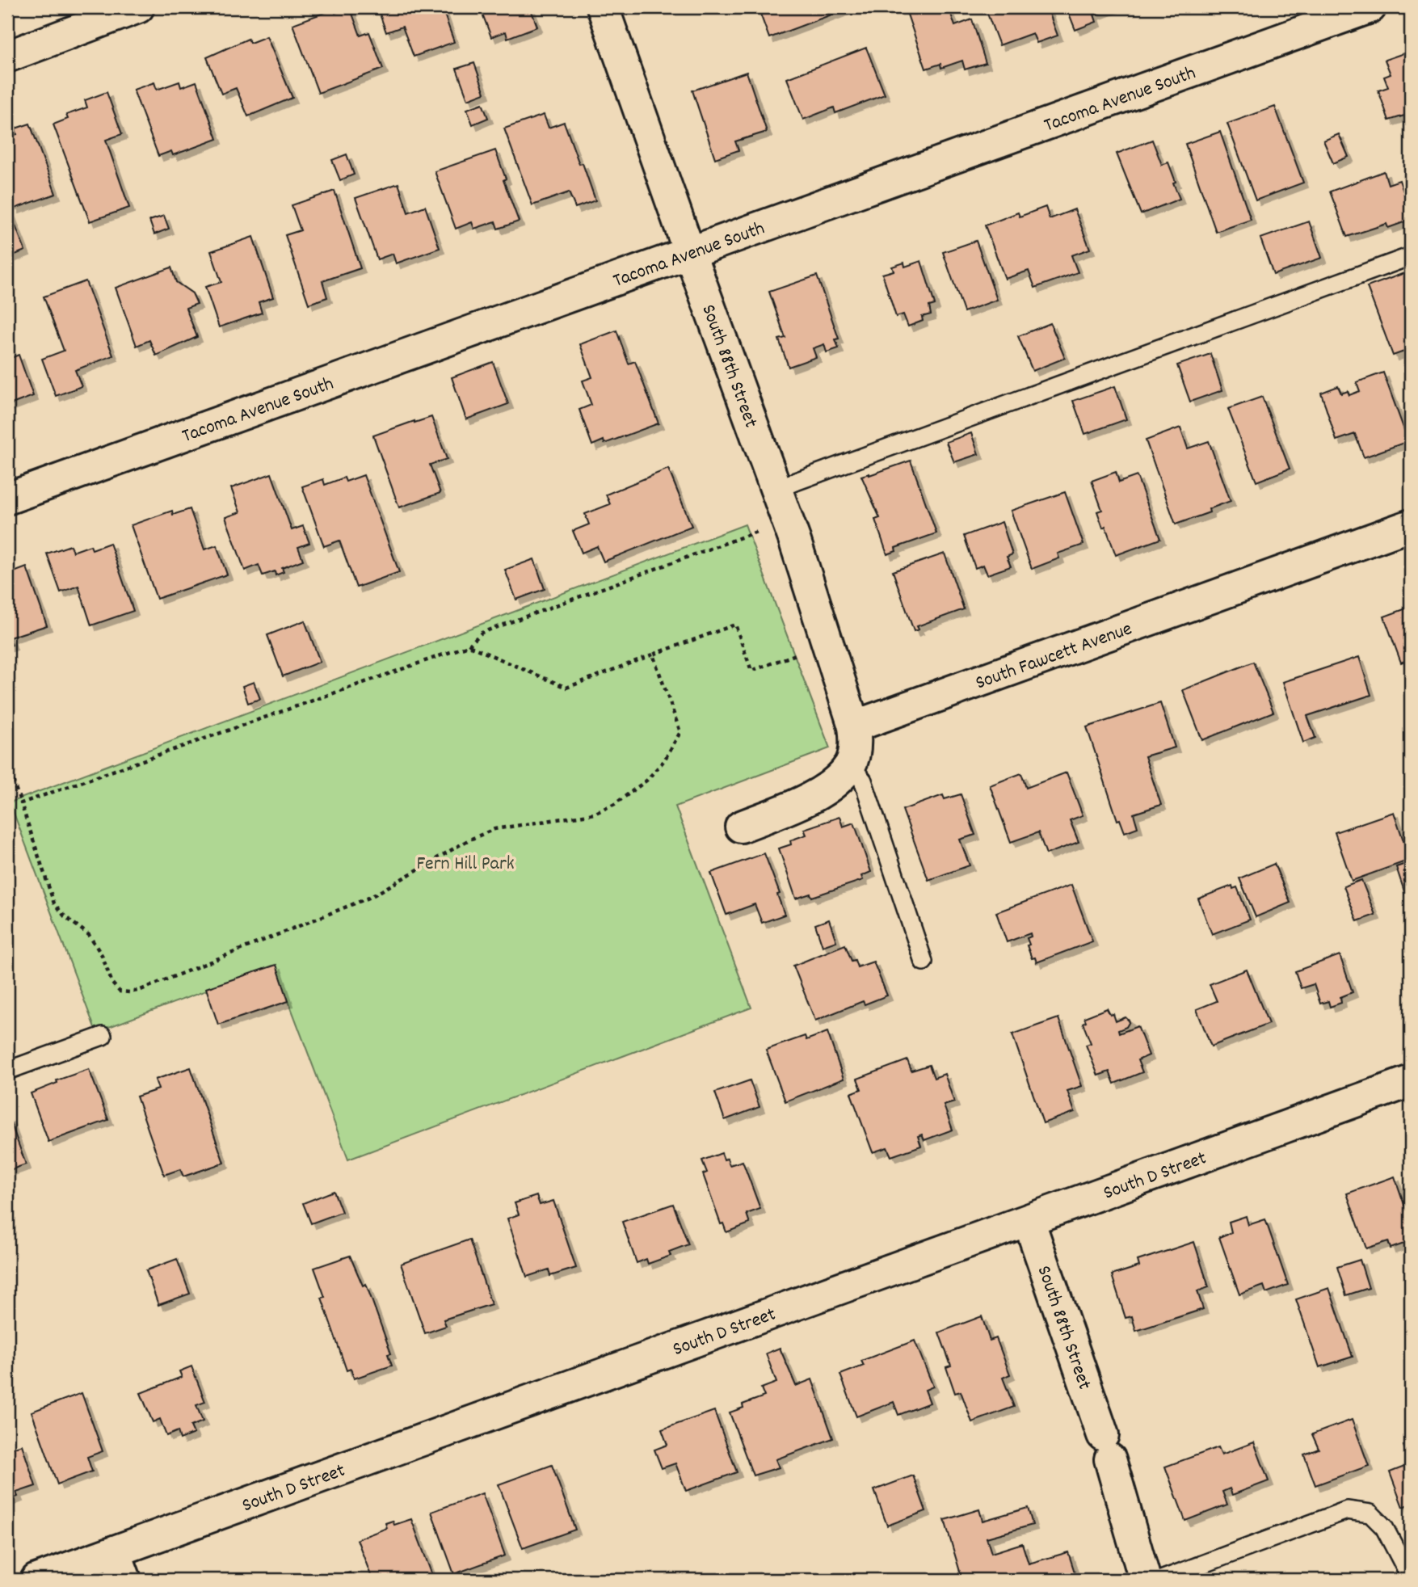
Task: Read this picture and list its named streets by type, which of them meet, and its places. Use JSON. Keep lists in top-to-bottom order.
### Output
{
  "streets": {
    "street": [
      "Tacoma Avenue South",
      "South 88th Street",
      "South Fawcett Avenue",
      "South D Street"
    ]
  },
  "crossings": [
    ["Tacoma Avenue South", "South 88th Street"],
    ["South 88th Street", "South Fawcett Avenue"],
    ["South 88th Street", "South D Street"]
  ],
  "parks": ["Fern Hill Park"]
}
